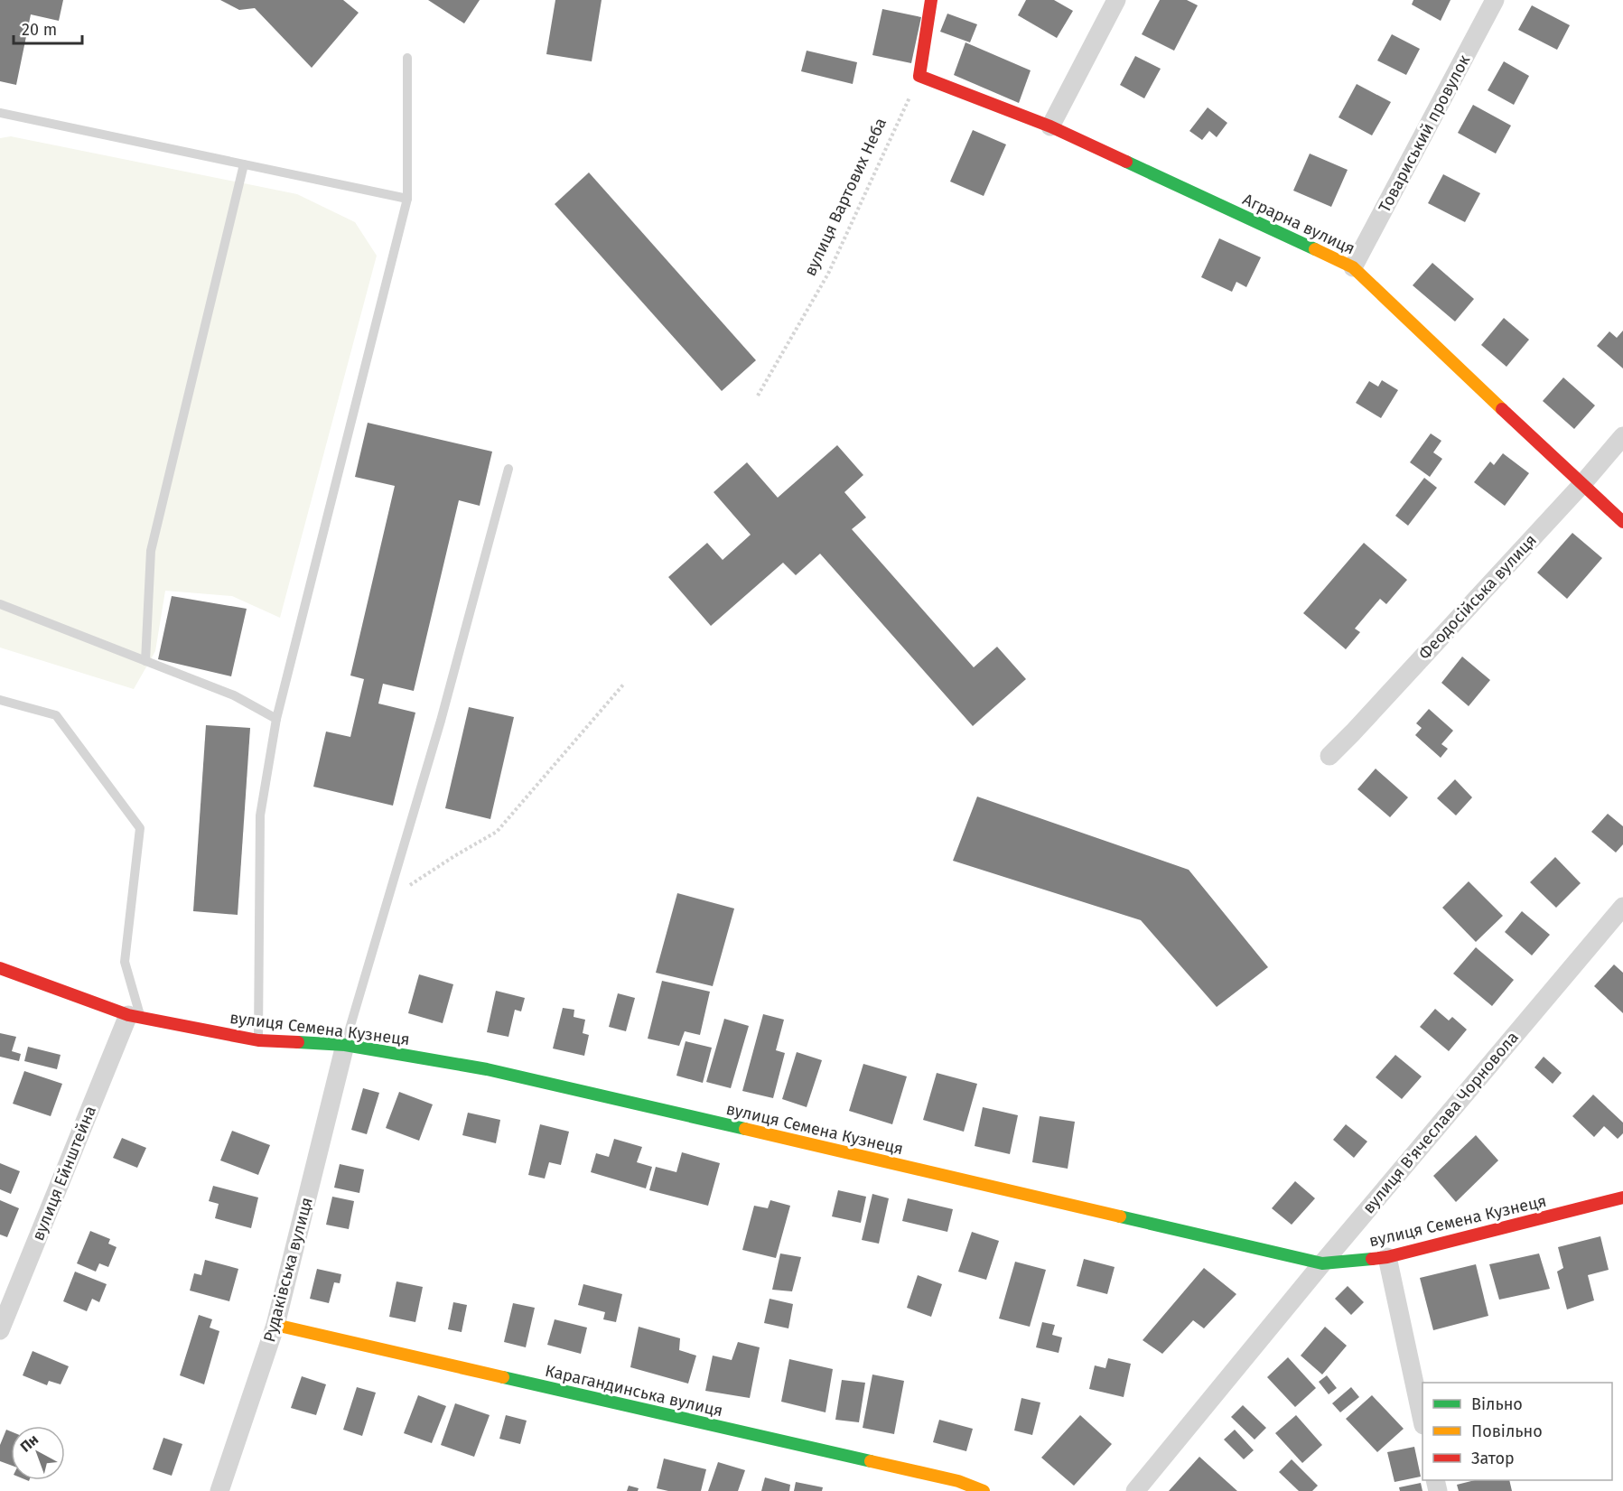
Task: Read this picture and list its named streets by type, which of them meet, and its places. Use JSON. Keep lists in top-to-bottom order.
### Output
{
  "streets": {
    "street": [
      "Товариський провулок",
      "Аграрна вулиця",
      "Феодосійська вулиця",
      "вулиця Семена Кузнеця",
      "вулиця В'ячеслава Чорновола",
      "вулиця Ейнштейна",
      "Рудаківська вулиця",
      "Карагандинська вулиця"
    ],
    "path": ["вулиця Вартових Неба"]
  },
  "crossings": [
    ["Товариський провулок", "Аграрна вулиця"],
    ["вулиця Вартових Неба", "Аграрна вулиця"],
    ["Аграрна вулиця", "Феодосійська вулиця"],
    ["вулиця Семена Кузнеця", "вулиця В'ячеслава Чорновола"],
    ["вулиця Семена Кузнеця", "вулиця Ейнштейна"],
    ["вулиця Семена Кузнеця", "Рудаківська вулиця"],
    ["Рудаківська вулиця", "Карагандинська вулиця"]
  ],
  "legend": ["Вільно", "Повільно", "Затор"],
  "scale_bar": "20 m",
  "north": "top left"
}
